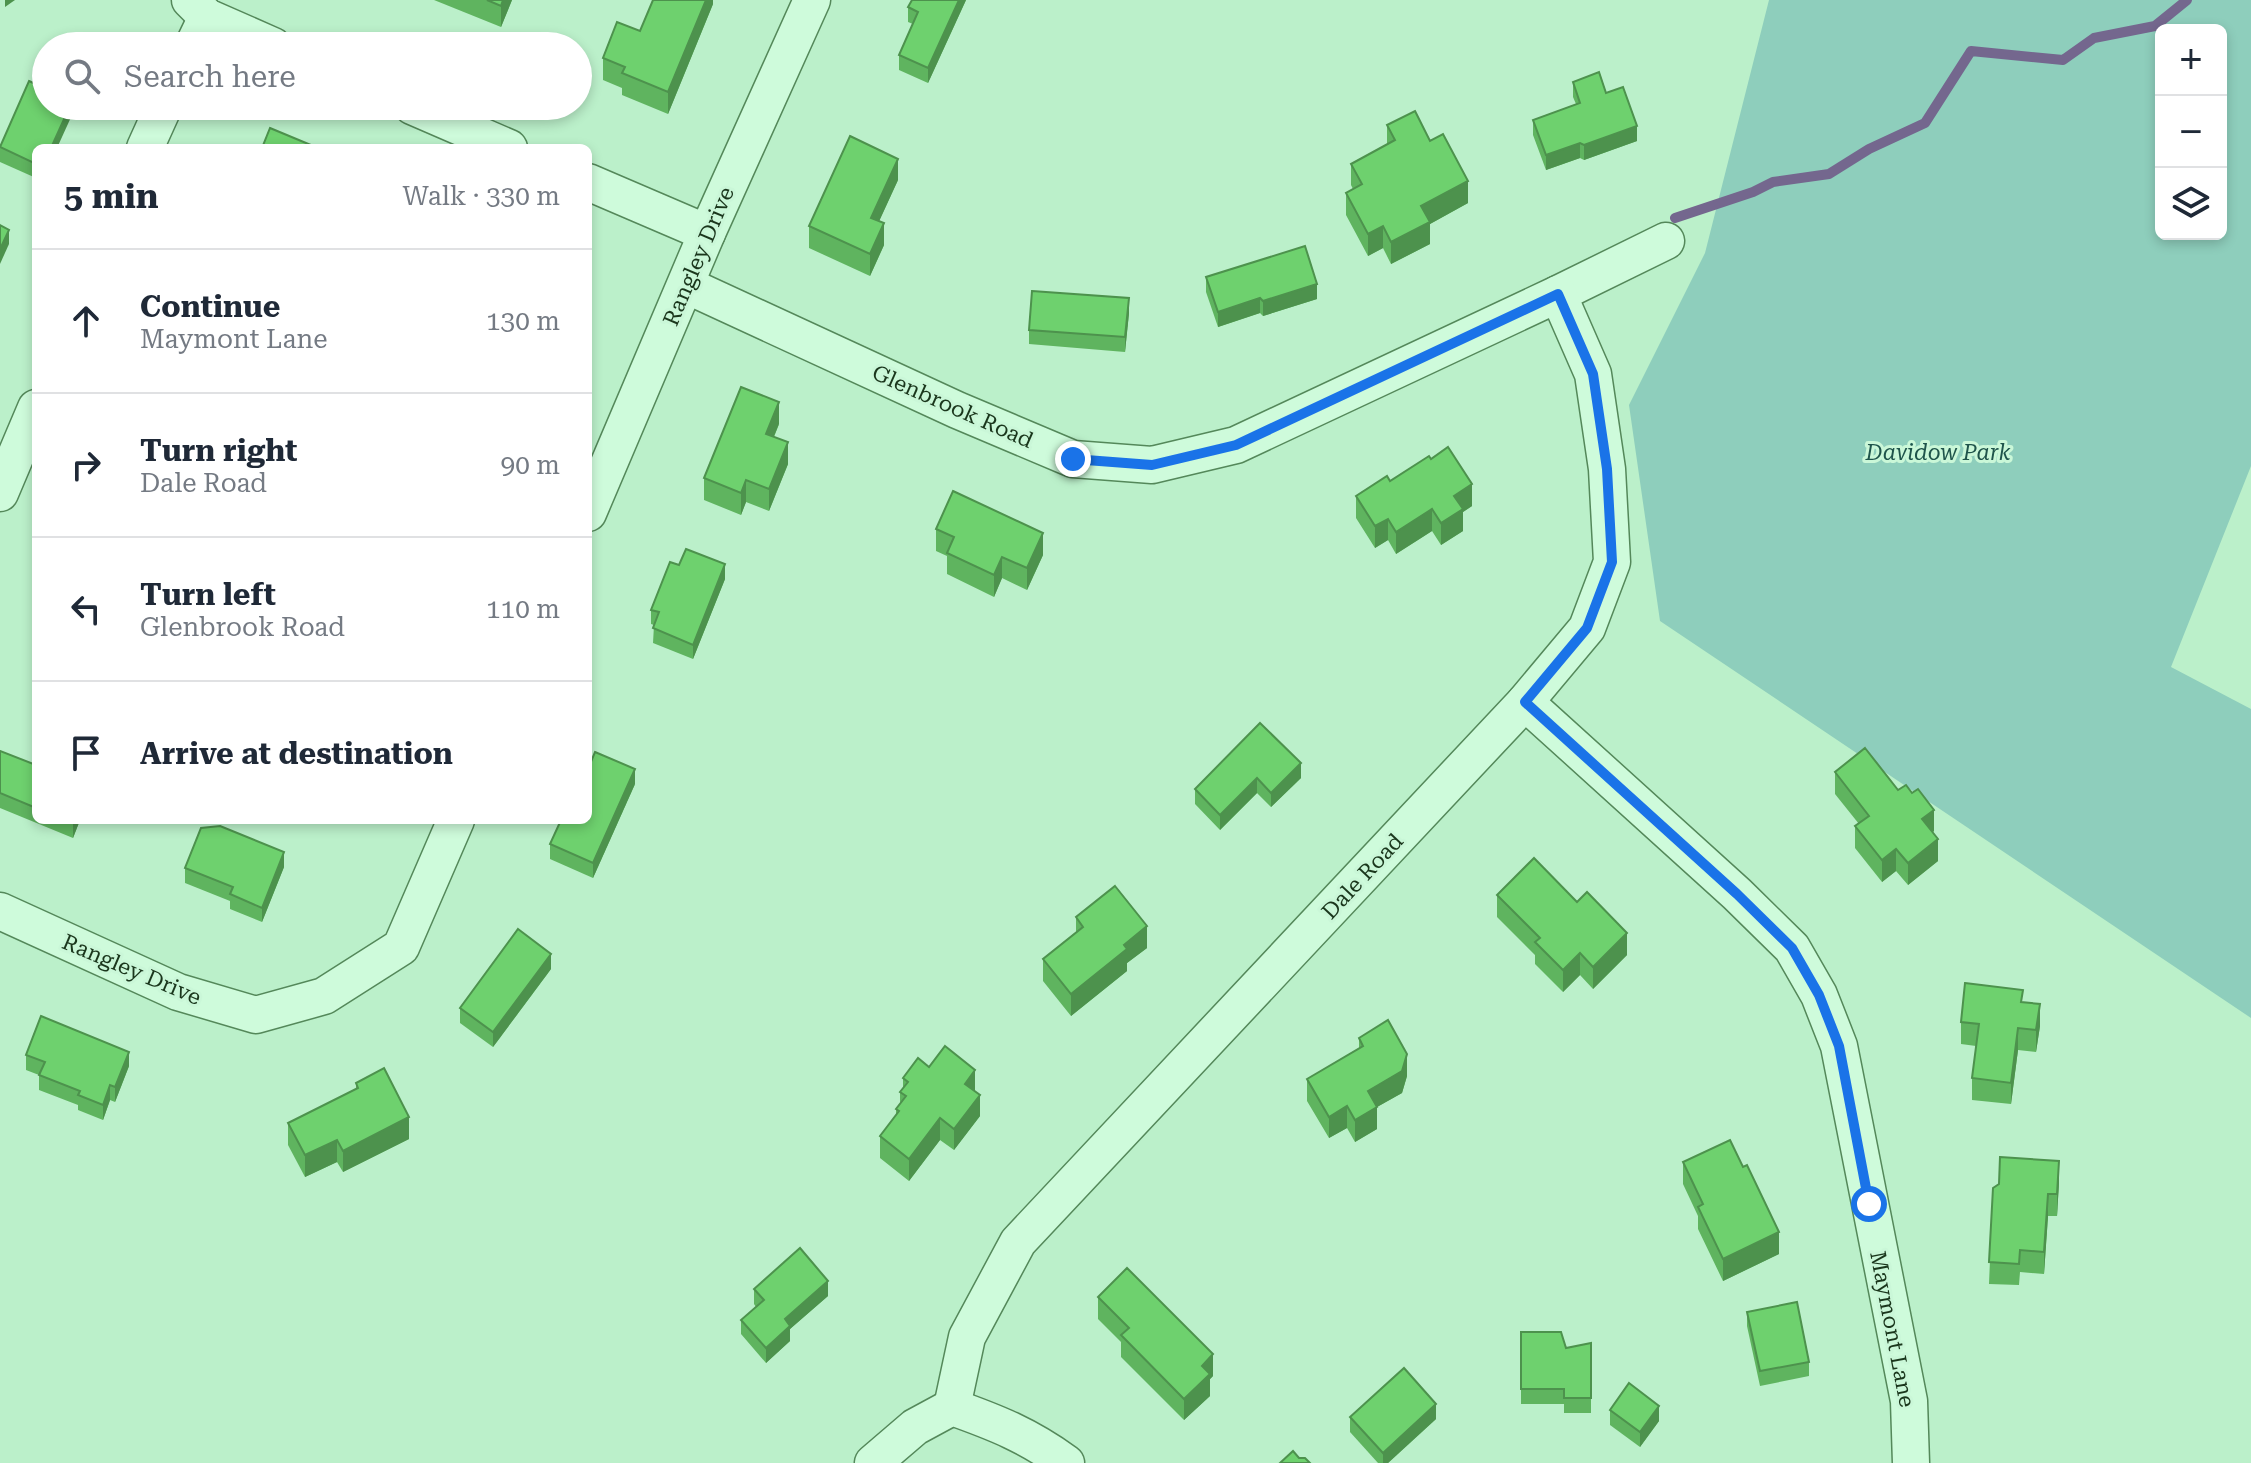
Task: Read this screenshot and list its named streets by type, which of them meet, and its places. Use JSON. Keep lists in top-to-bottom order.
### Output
{
  "streets": {
    "street": [
      "Rangley Drive",
      "Glenbrook Road",
      "Dale Road",
      "Maymont Lane"
    ]
  },
  "crossings": [
    ["Rangley Drive", "Glenbrook Road"],
    ["Glenbrook Road", "Dale Road"],
    ["Dale Road", "Maymont Lane"]
  ],
  "parks": ["Davidow Park"],
  "page": {
    "map_buttons": ["+", "−"],
    "search": "Search here",
    "heading": ["5 min", "Walk · 330 m"],
    "list": [
      ["Continue", "Maymont Lane", "130 m"],
      ["Turn right", "Dale Road", "90 m"],
      ["Turn left", "Glenbrook Road", "110 m"],
      "Arrive at destination"
    ]
  }
}
